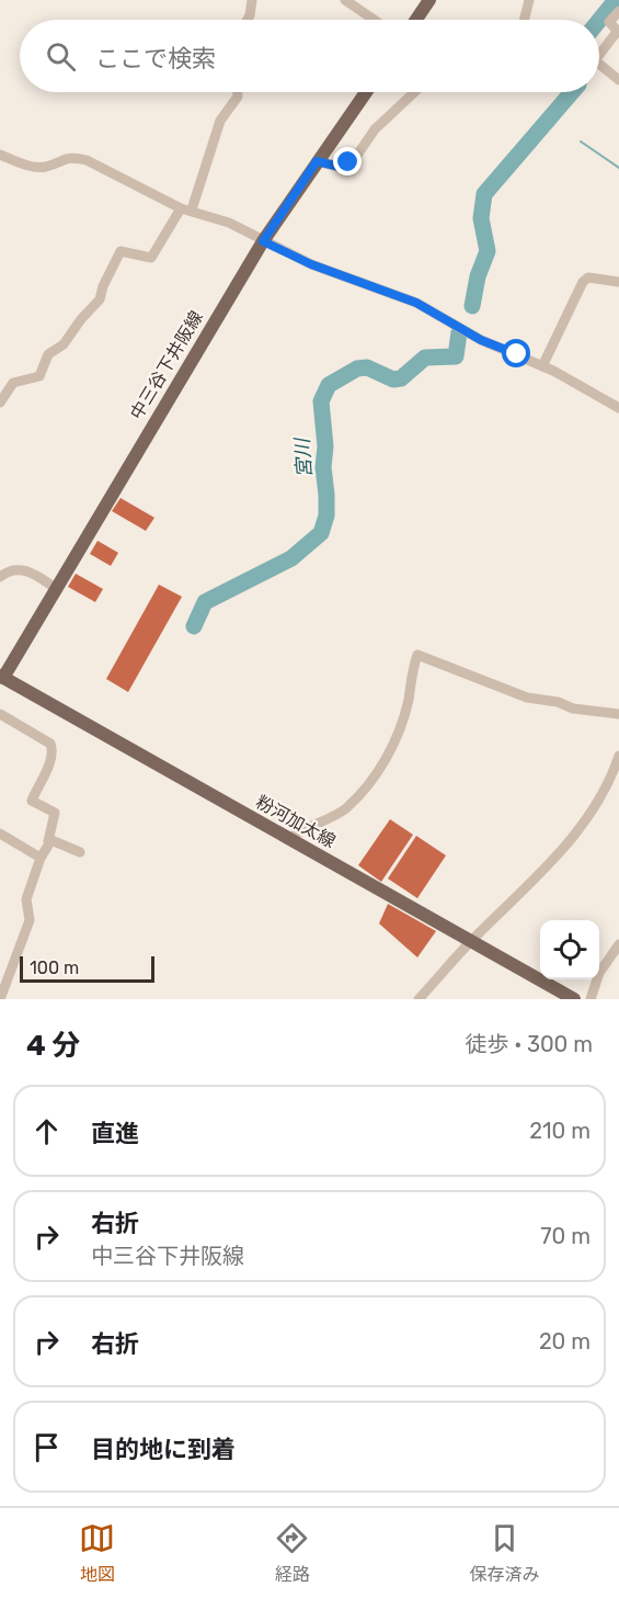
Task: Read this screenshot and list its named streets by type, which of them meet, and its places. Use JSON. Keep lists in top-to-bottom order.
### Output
{
  "streets": {
    "main road": ["中三谷下井阪線", "粉河加太線"]
  },
  "crossings": [
    ["中三谷下井阪線", "粉河加太線"]
  ],
  "water": ["宮川"],
  "scale_bar": "100 m",
  "page": {
    "search": "ここで検索",
    "scale": "100 m",
    "heading": ["4 分", "徒歩 · 300 m"],
    "list": [
      ["直進", "210 m"],
      ["右折", "中三谷下井阪線", "70 m"],
      ["右折", "20 m"],
      "目的地に到着"
    ],
    "nav": ["地図", "経路", "保存済み"]
  }
}
